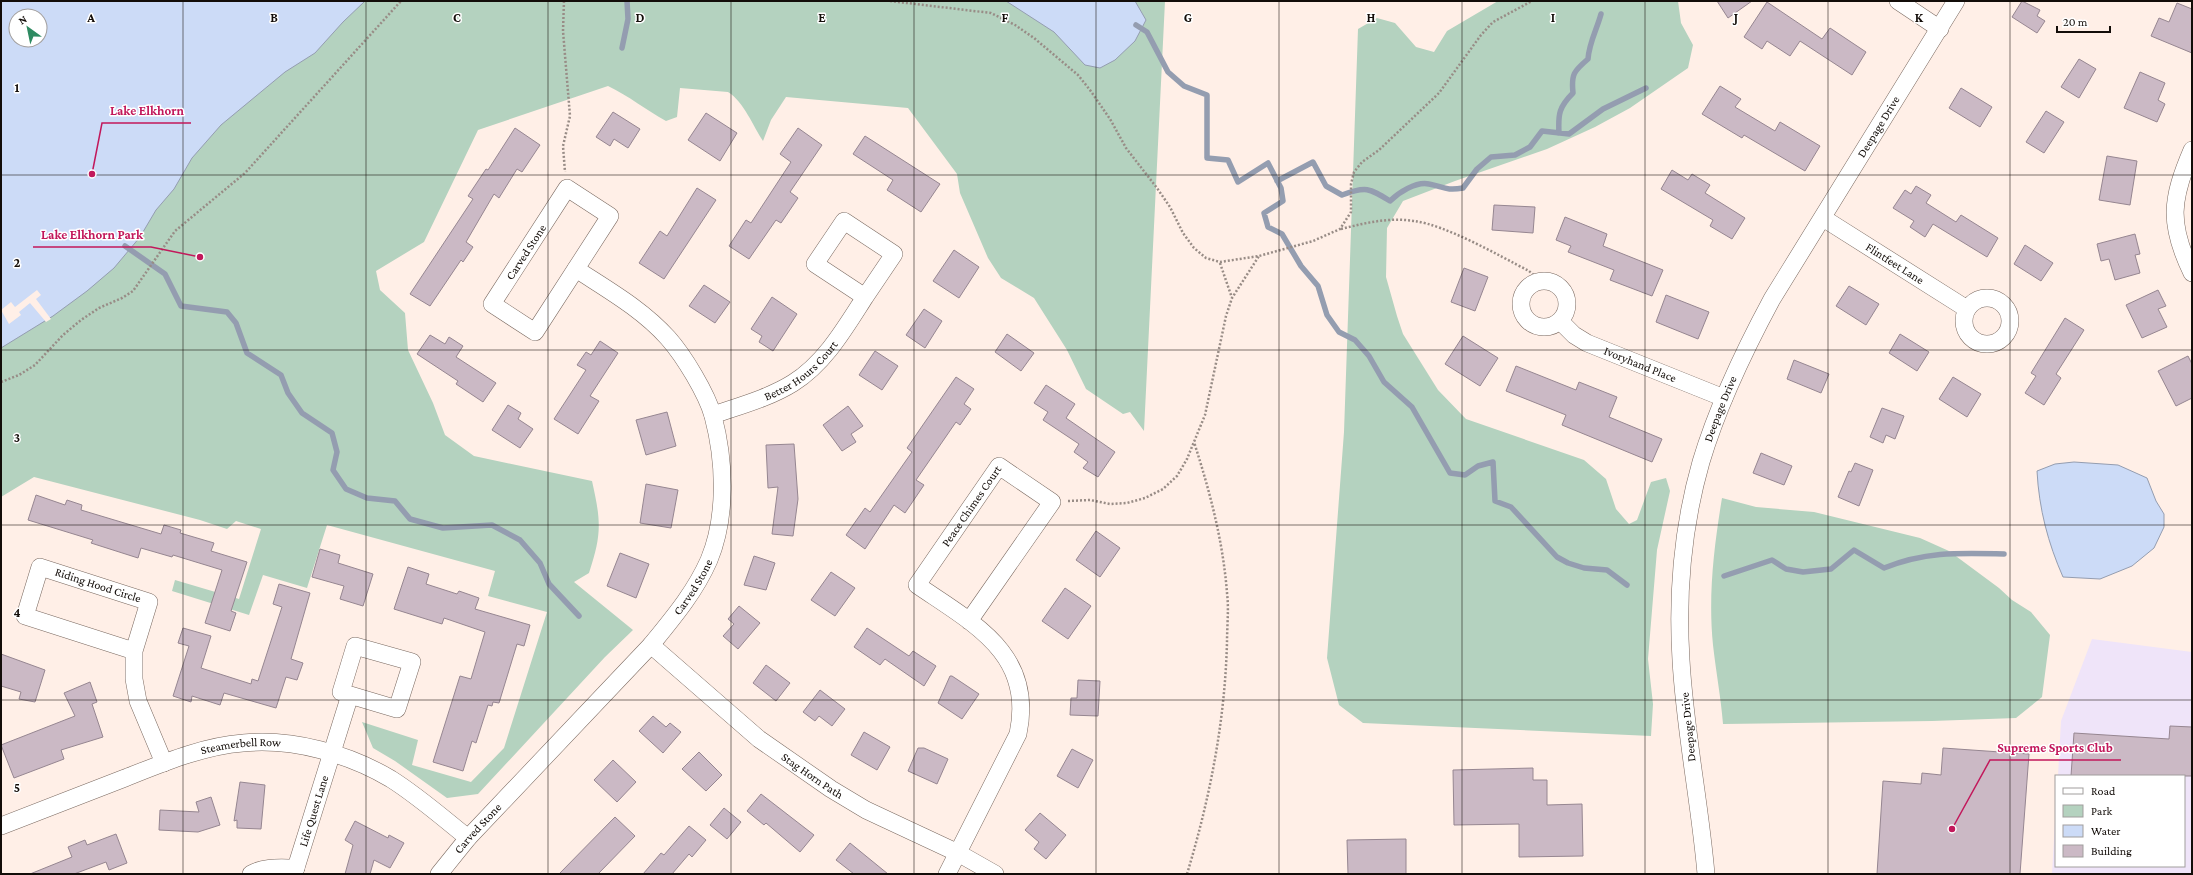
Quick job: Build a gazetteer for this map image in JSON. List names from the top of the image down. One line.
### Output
{"streets":{"street":["Deepage Drive","Carved Stone","Flintfeet Lane","Ivoryhand Place","Better Hours Court","Peace Chimes Court","Riding Hood Circle","Steamerbell Row","Stag Horn Path","Life Quest Lane"]},"crossings":[["Deepage Drive","Flintfeet Lane"],["Deepage Drive","Ivoryhand Place"],["Carved Stone","Better Hours Court"],["Carved Stone","Steamerbell Row"],["Carved Stone","Stag Horn Path"],["Peace Chimes Court","Stag Horn Path"],["Riding Hood Circle","Steamerbell Row"],["Steamerbell Row","Life Quest Lane"]],"places":["Lake Elkhorn","Lake Elkhorn Park","Supreme Sports Club"],"legend":["Road","Park","Water","Building"],"scale_bar":"20 m","north":"top left","grid":{"columns":["A","B","C","D","E","F","G","H","I","J","K"],"rows":["1","2","3","4","5"]}}
